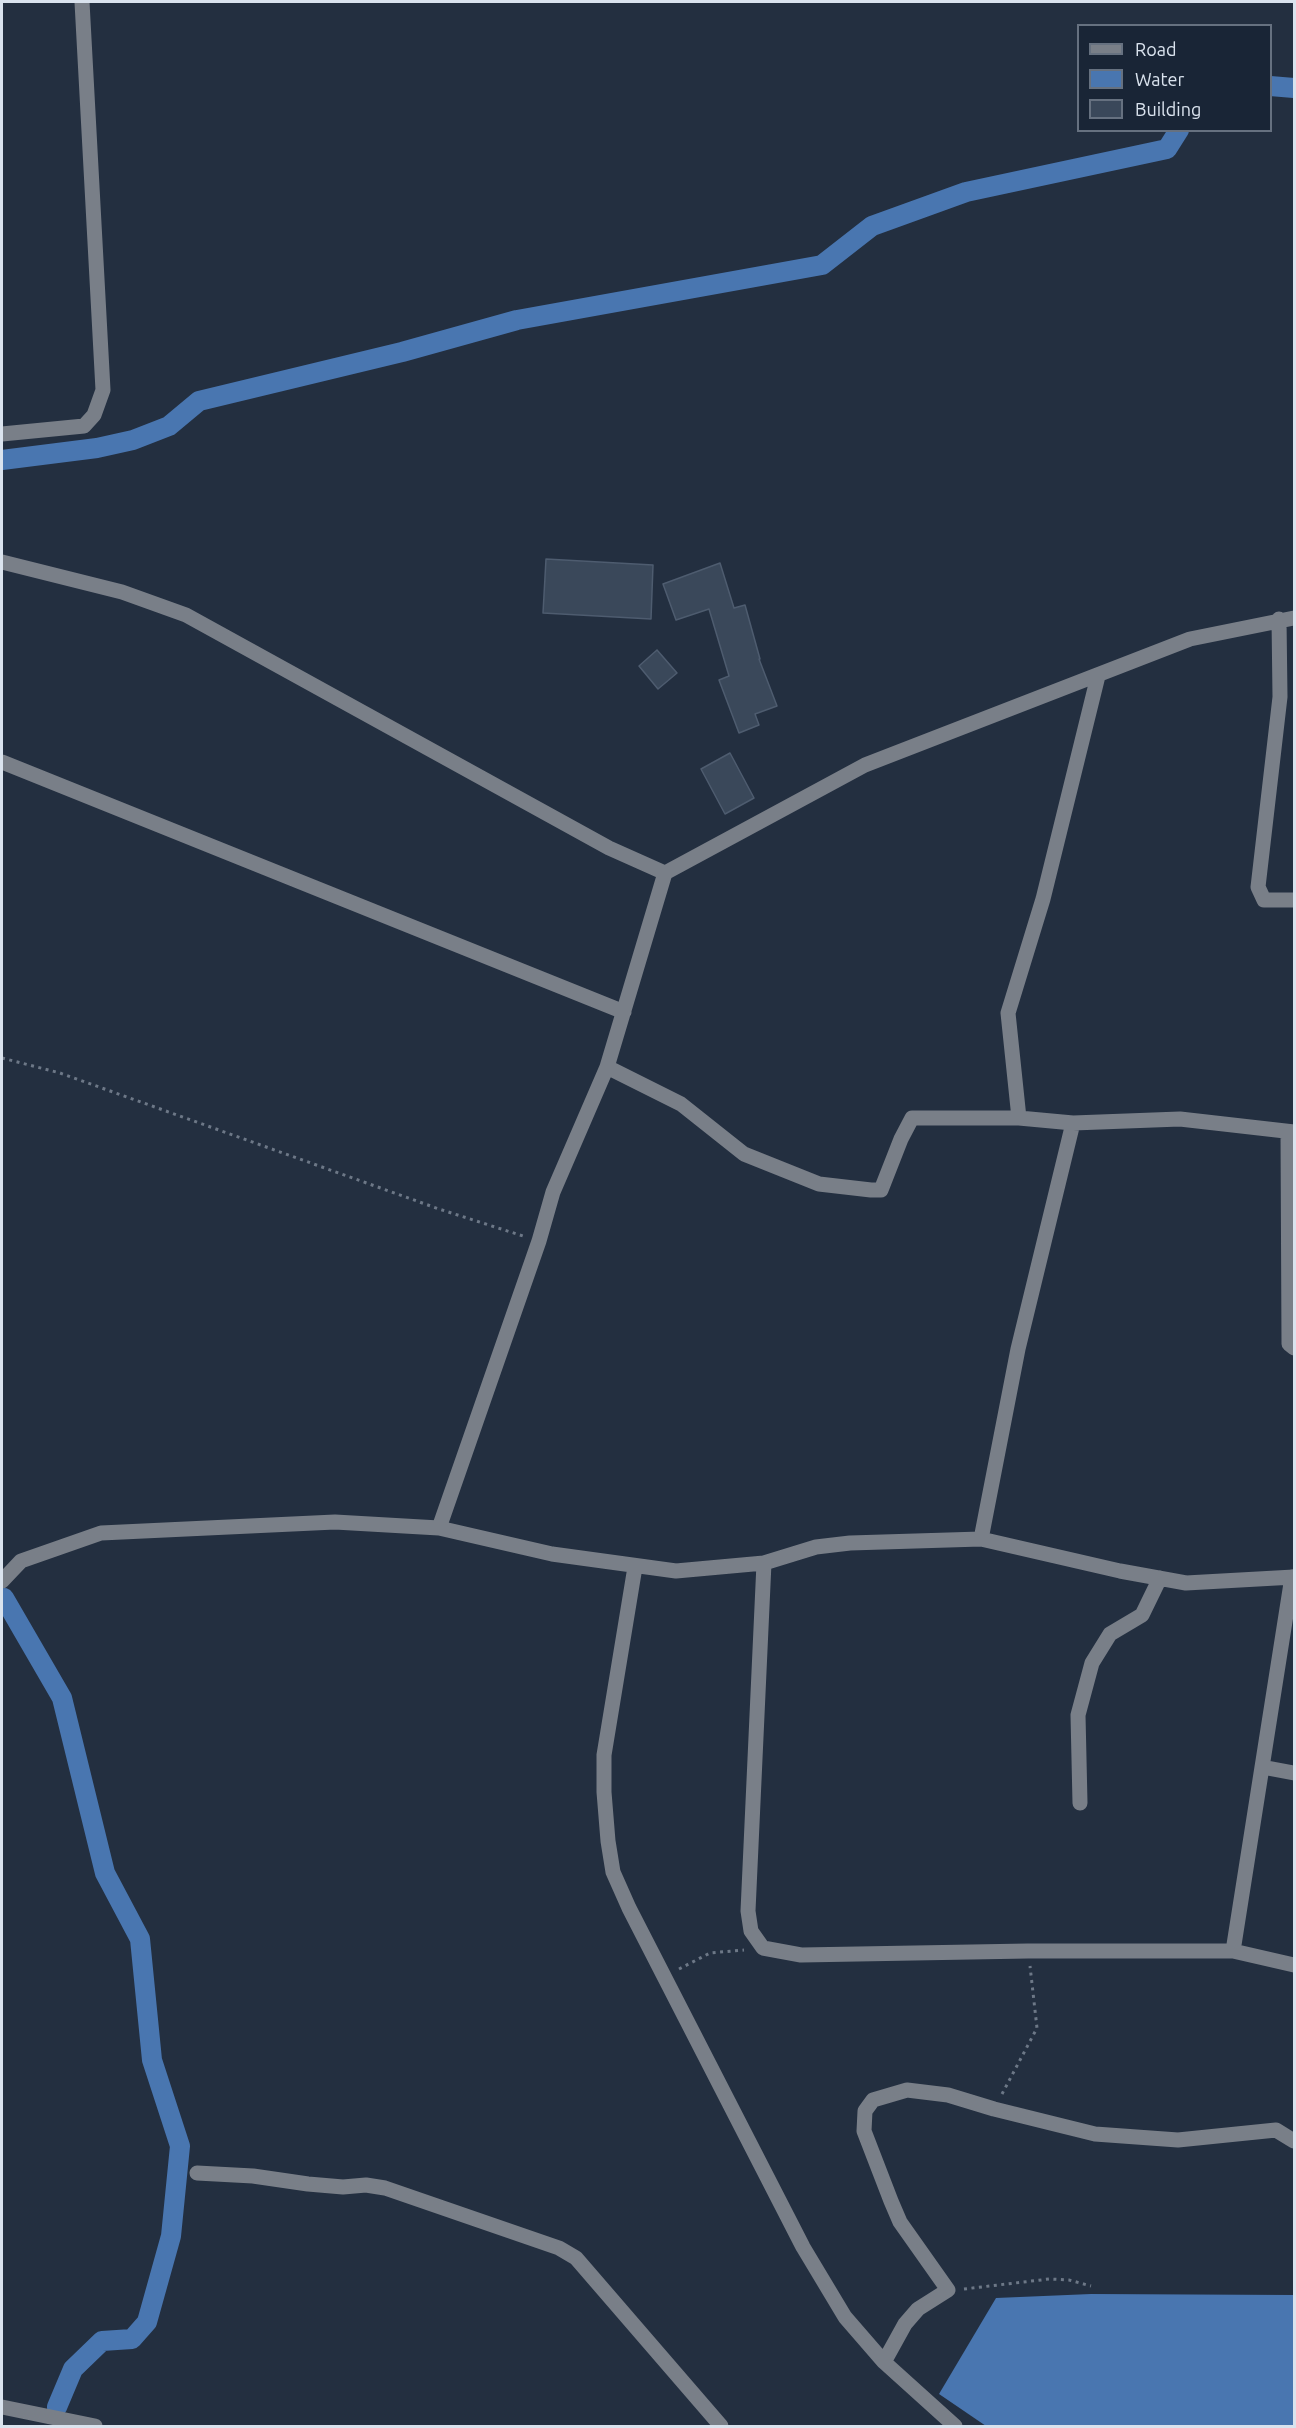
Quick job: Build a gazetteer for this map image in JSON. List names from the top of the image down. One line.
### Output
{"legend":["Road","Water","Building"]}
